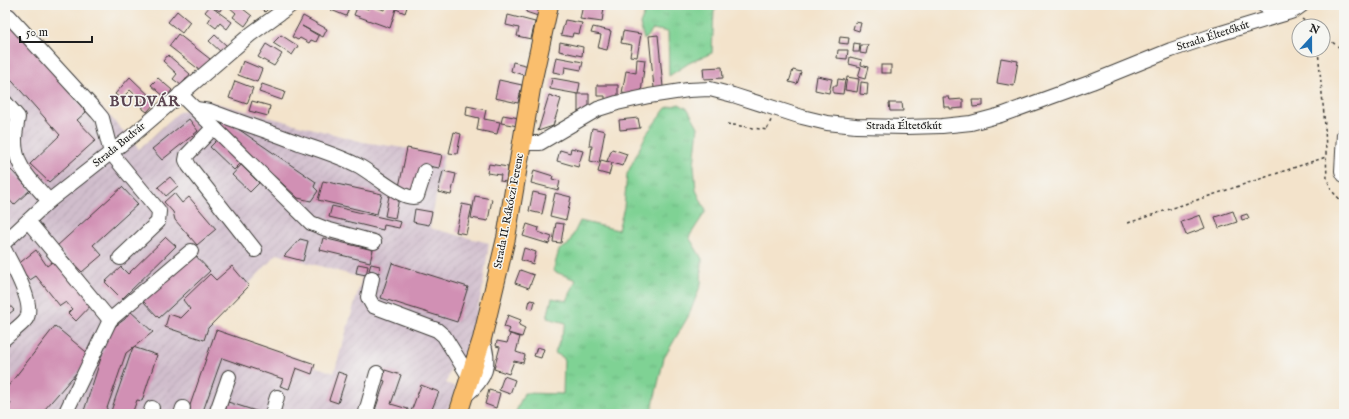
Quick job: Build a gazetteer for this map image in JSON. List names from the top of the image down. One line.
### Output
{"streets":{"main road":["Strada II. Rákóczi Ferenc"],"street":["Strada Éltetőkút","Strada Budvár"]},"crossings":[["Strada Éltetőkút","Strada II. Rákóczi Ferenc"]],"districts":["BUDVÁR"],"scale_bar":"50 m","north":"top"}
